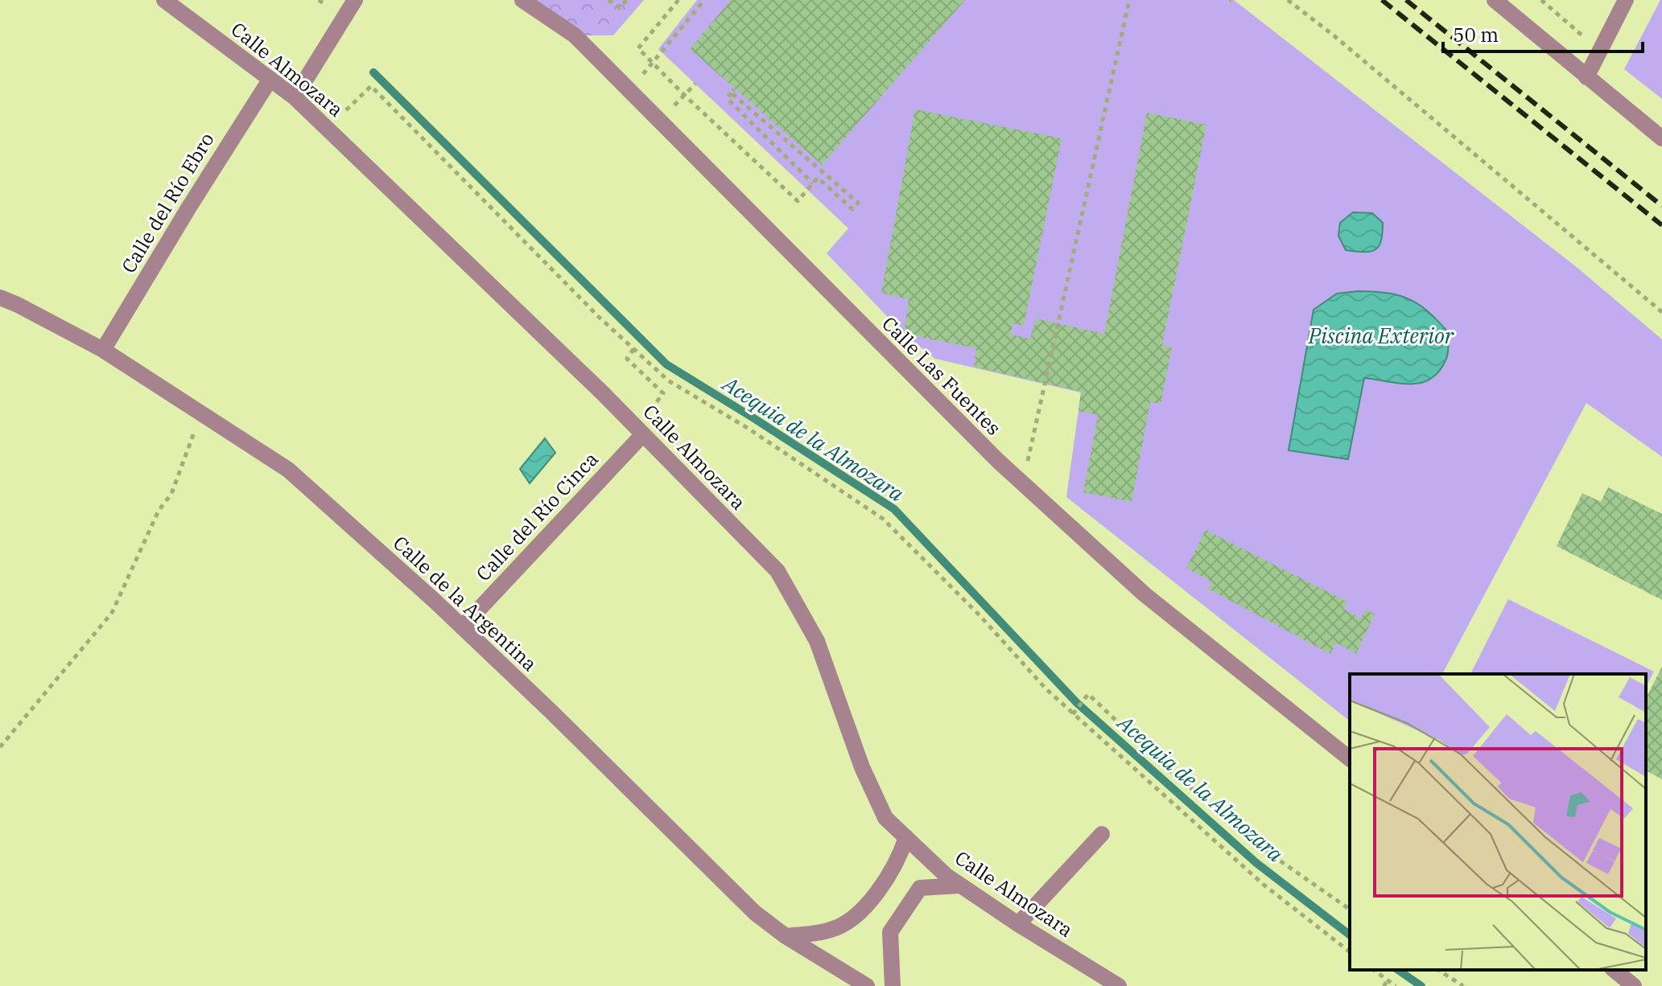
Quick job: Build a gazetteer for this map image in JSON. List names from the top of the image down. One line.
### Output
{"streets":{"street":["Calle Almozara","Calle del Río Ebro","Calle Las Fuentes","Calle del Río Cinca","Calle de la Argentina"]},"crossings":[["Calle Almozara","Calle del Río Ebro"],["Calle Almozara","Calle del Río Cinca"],["Calle del Río Ebro","Calle de la Argentina"],["Calle del Río Cinca","Calle de la Argentina"]],"water":["Piscina Exterior","Acequia de la Almozara"],"scale_bar":"50 m"}
